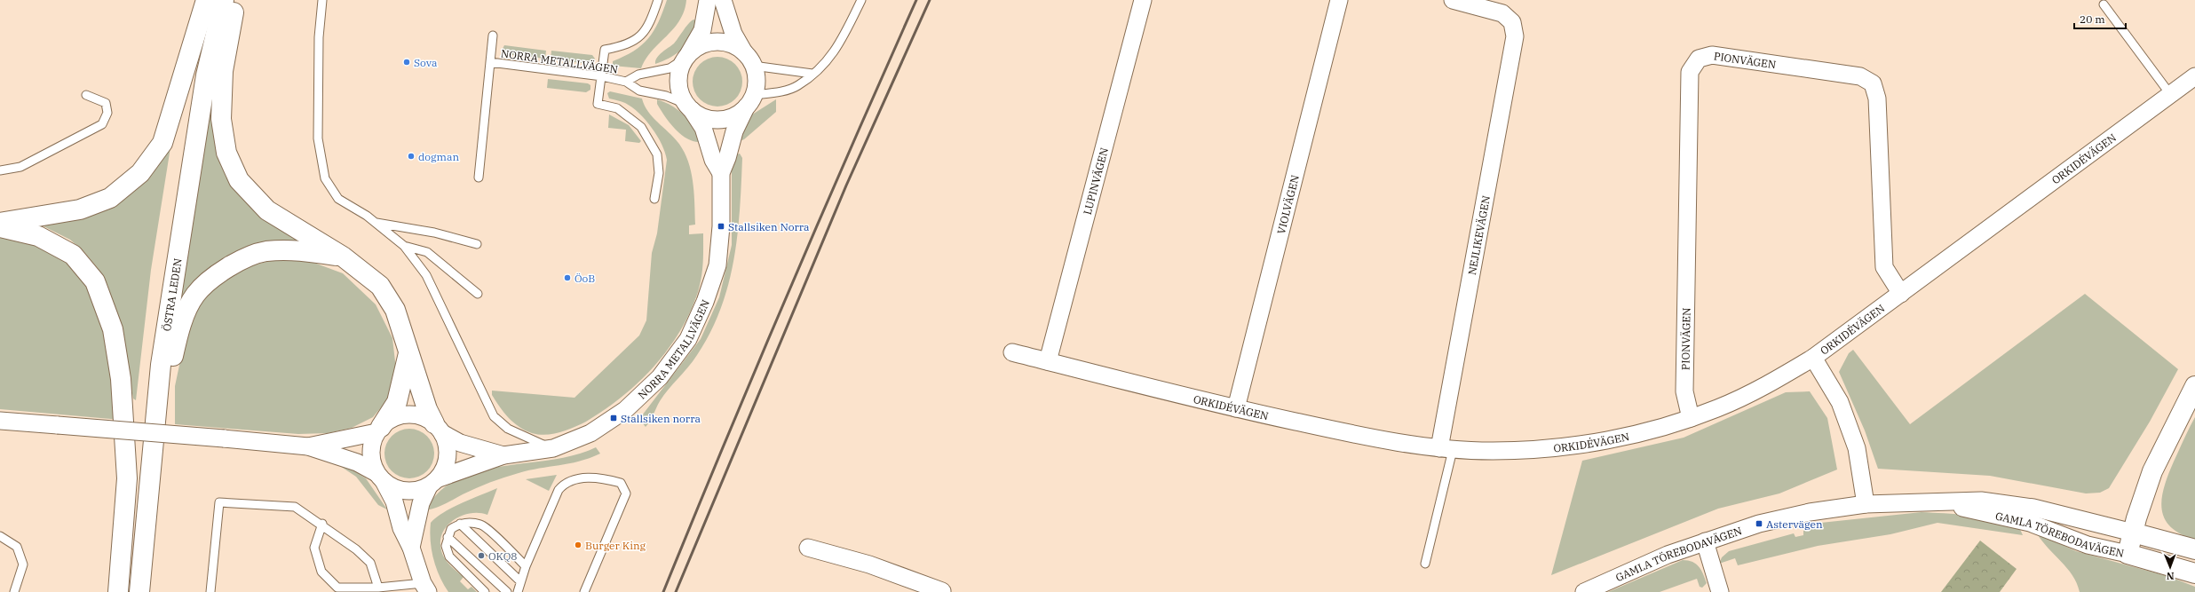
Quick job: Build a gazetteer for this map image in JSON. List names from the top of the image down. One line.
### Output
{"streets":{"main road":["ÖSTRA LEDEN","GAMLA TÖREBODAVÄGEN"],"street":["PIONVÄGEN","NORRA METALLVÄGEN","ORKIDÉVÄGEN","LUPINVÄGEN","VIOLVÄGEN","NEJLIKEVÄGEN"]},"crossings":[["PIONVÄGEN","ORKIDÉVÄGEN"],["ORKIDÉVÄGEN","LUPINVÄGEN"],["ORKIDÉVÄGEN","VIOLVÄGEN"],["ORKIDÉVÄGEN","NEJLIKEVÄGEN"]],"places":{"other":["Sova","dogman","ÖoB","Burger King","OKQ8"],"transit":["Stallsiken Norra","Stallsiken norra","Astervägen"]},"scale_bar":"20 m","north":"bottom"}
